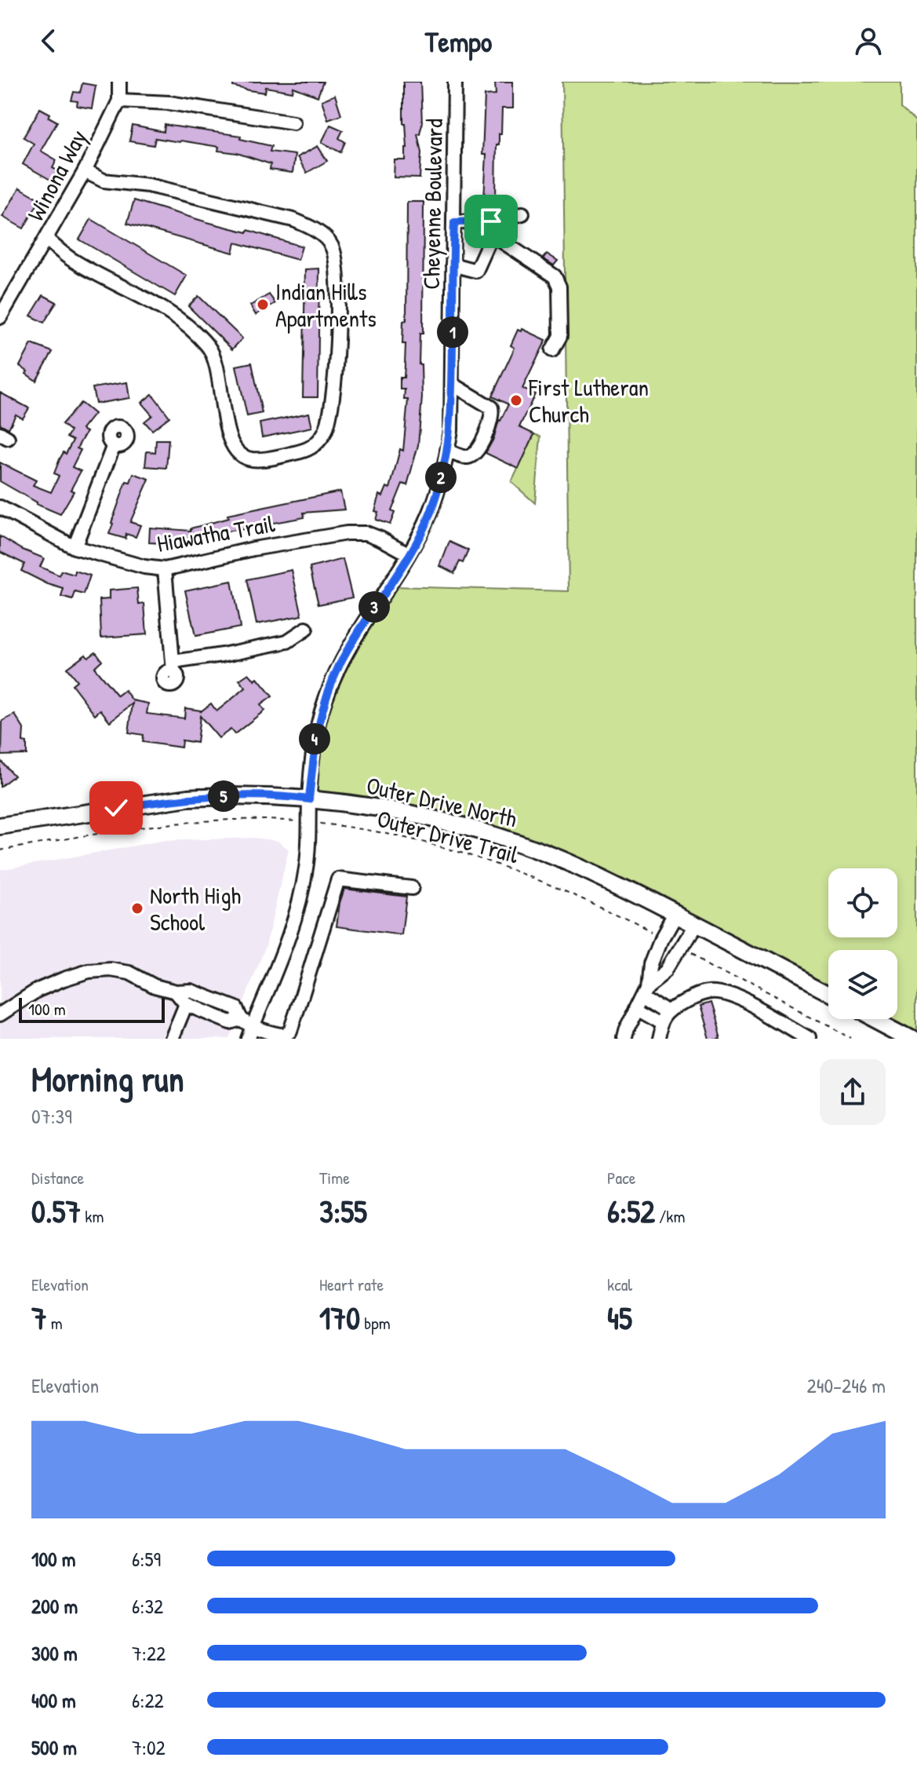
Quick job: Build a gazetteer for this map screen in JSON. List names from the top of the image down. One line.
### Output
{"streets":{"main road":["Outer Drive North"],"street":["Winona Way","Cheyenne Boulevard","Hiawatha Trail"],"path":["Outer Drive Trail"]},"crossings":[["Cheyenne Boulevard","Hiawatha Trail"],["Cheyenne Boulevard","Outer Drive North"],["Cheyenne Boulevard","Outer Drive Trail"]],"places":["Indian Hills Apartments","First Lutheran Church","North High School"],"scale_bar":"100 m","page":{"header":"Tempo","pins":["1","2","3","4","5"],"scale":"100 m","heading":["Morning run","07:39"],"stats":[["Distance","0.57 km"],["Time","3:55"],["Pace","6:52 /km"],["Elevation","7 m"],["Heart rate","170 bpm"],["kcal","45"]],"chart":["Elevation","240–246 m"],"list":[{"name":"100 m","note":"6:59"},{"name":"200 m","note":"6:32"},{"name":"300 m","note":"7:22"},{"name":"400 m","note":"6:22"},{"name":"500 m","note":"7:02"}]}}
